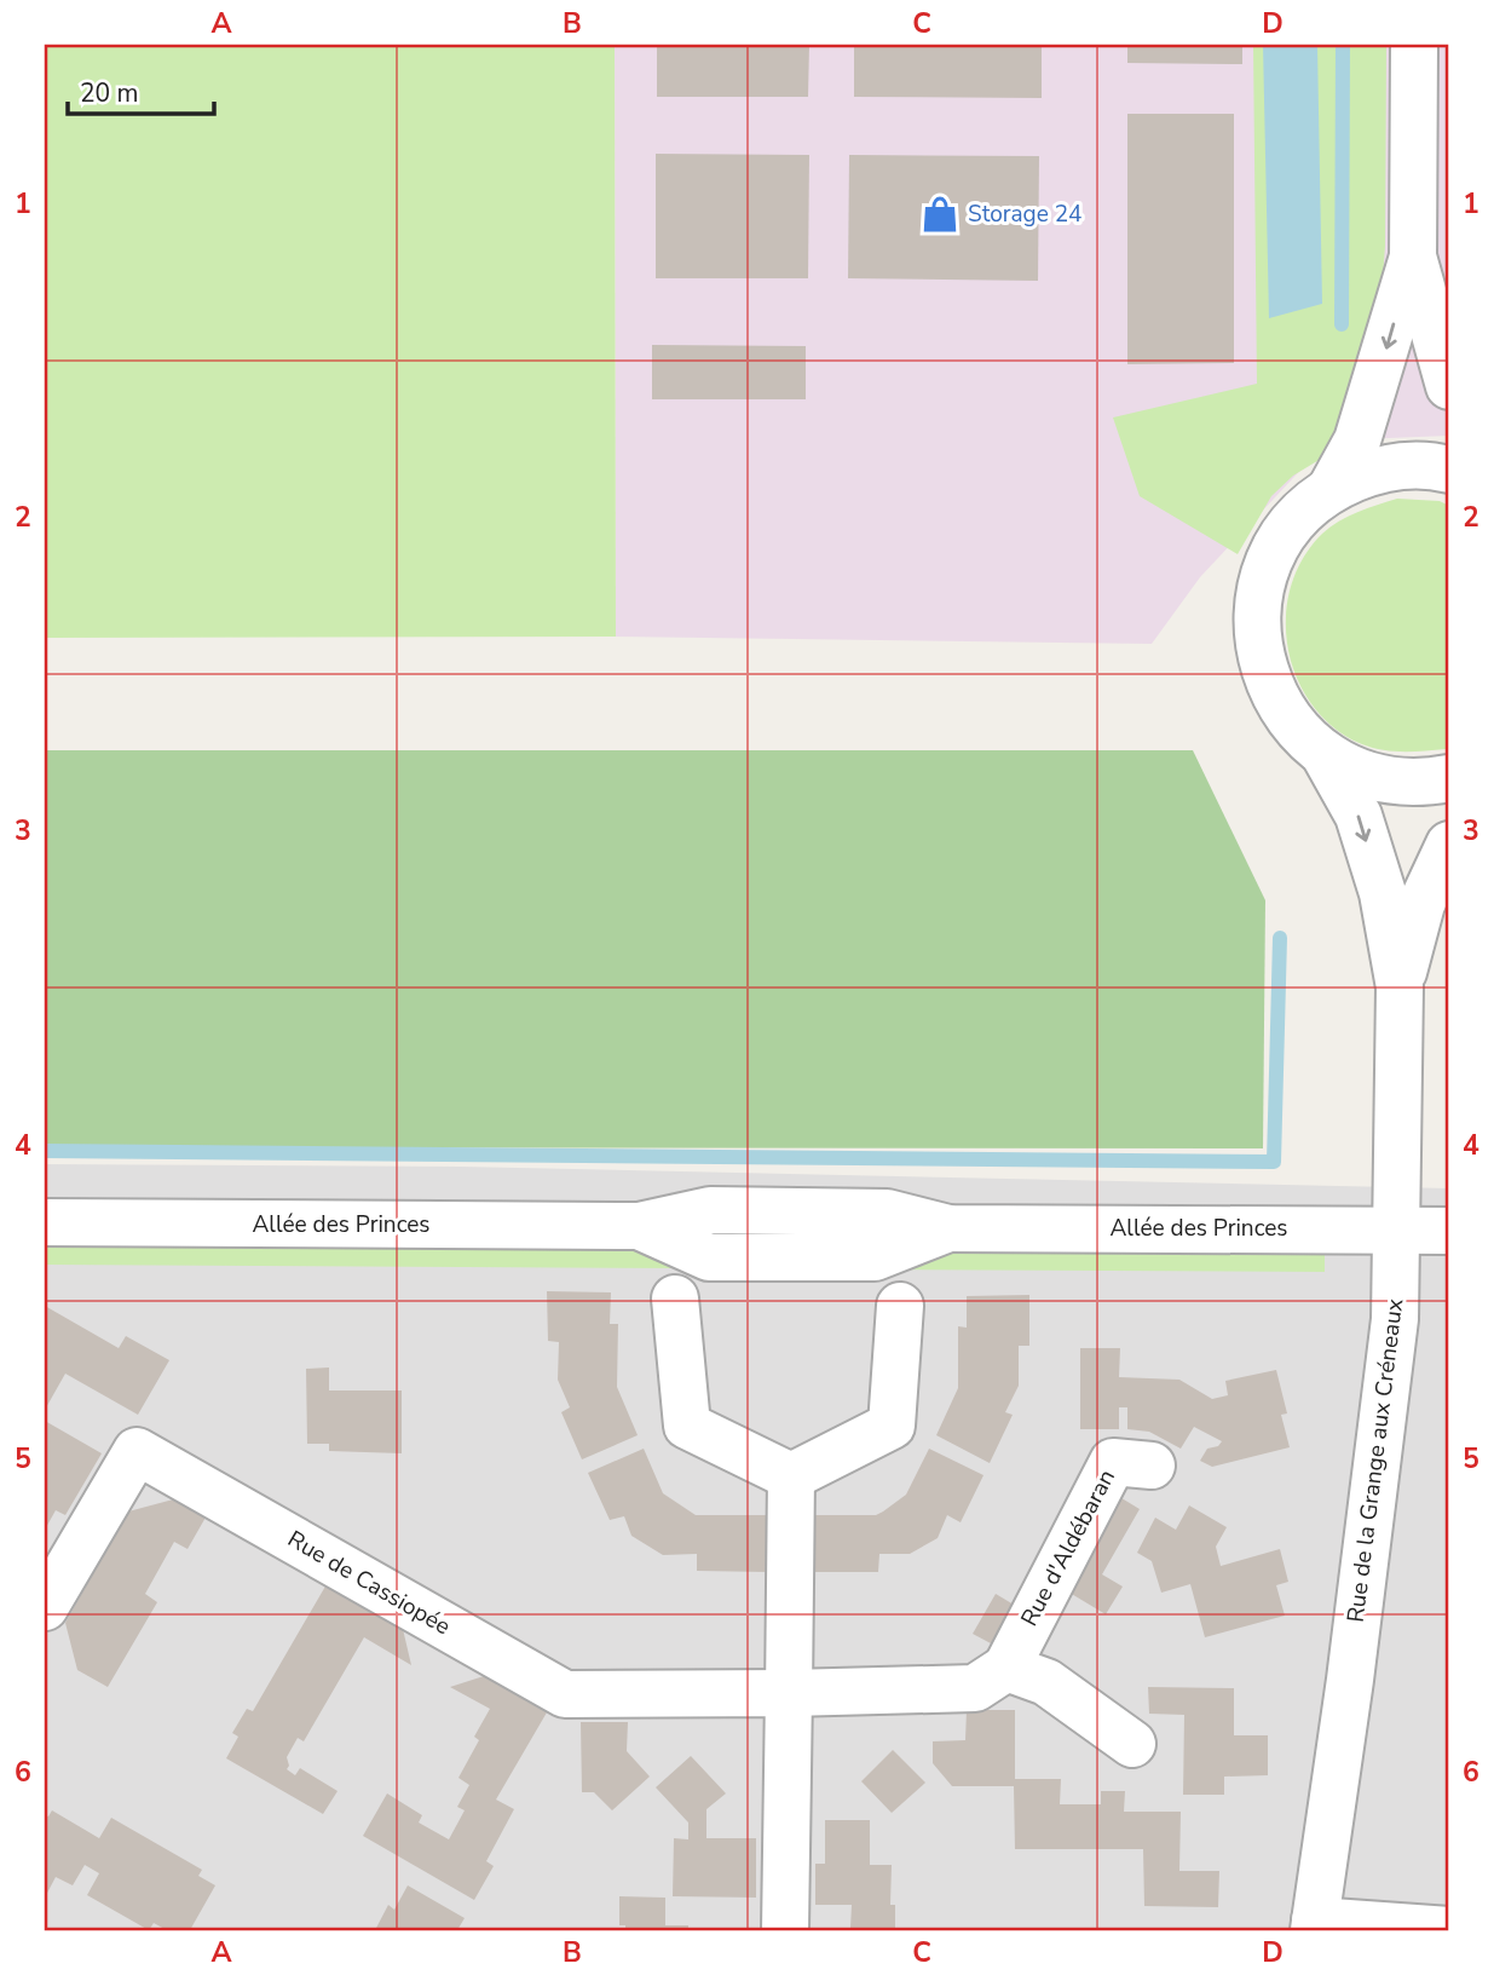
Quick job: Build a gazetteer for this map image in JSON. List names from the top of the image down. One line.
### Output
{"streets":{"street":["Allée des Princes","Rue de la Grange aux Créneaux","Rue d'Aldébaran","Rue de Cassiopée"]},"crossings":[["Allée des Princes","Rue de la Grange aux Créneaux"]],"places":{"shop":["Storage 24"]},"scale_bar":"20 m","grid":{"columns":["A","B","C","D"],"rows":["1","2","3","4","5","6"]}}
